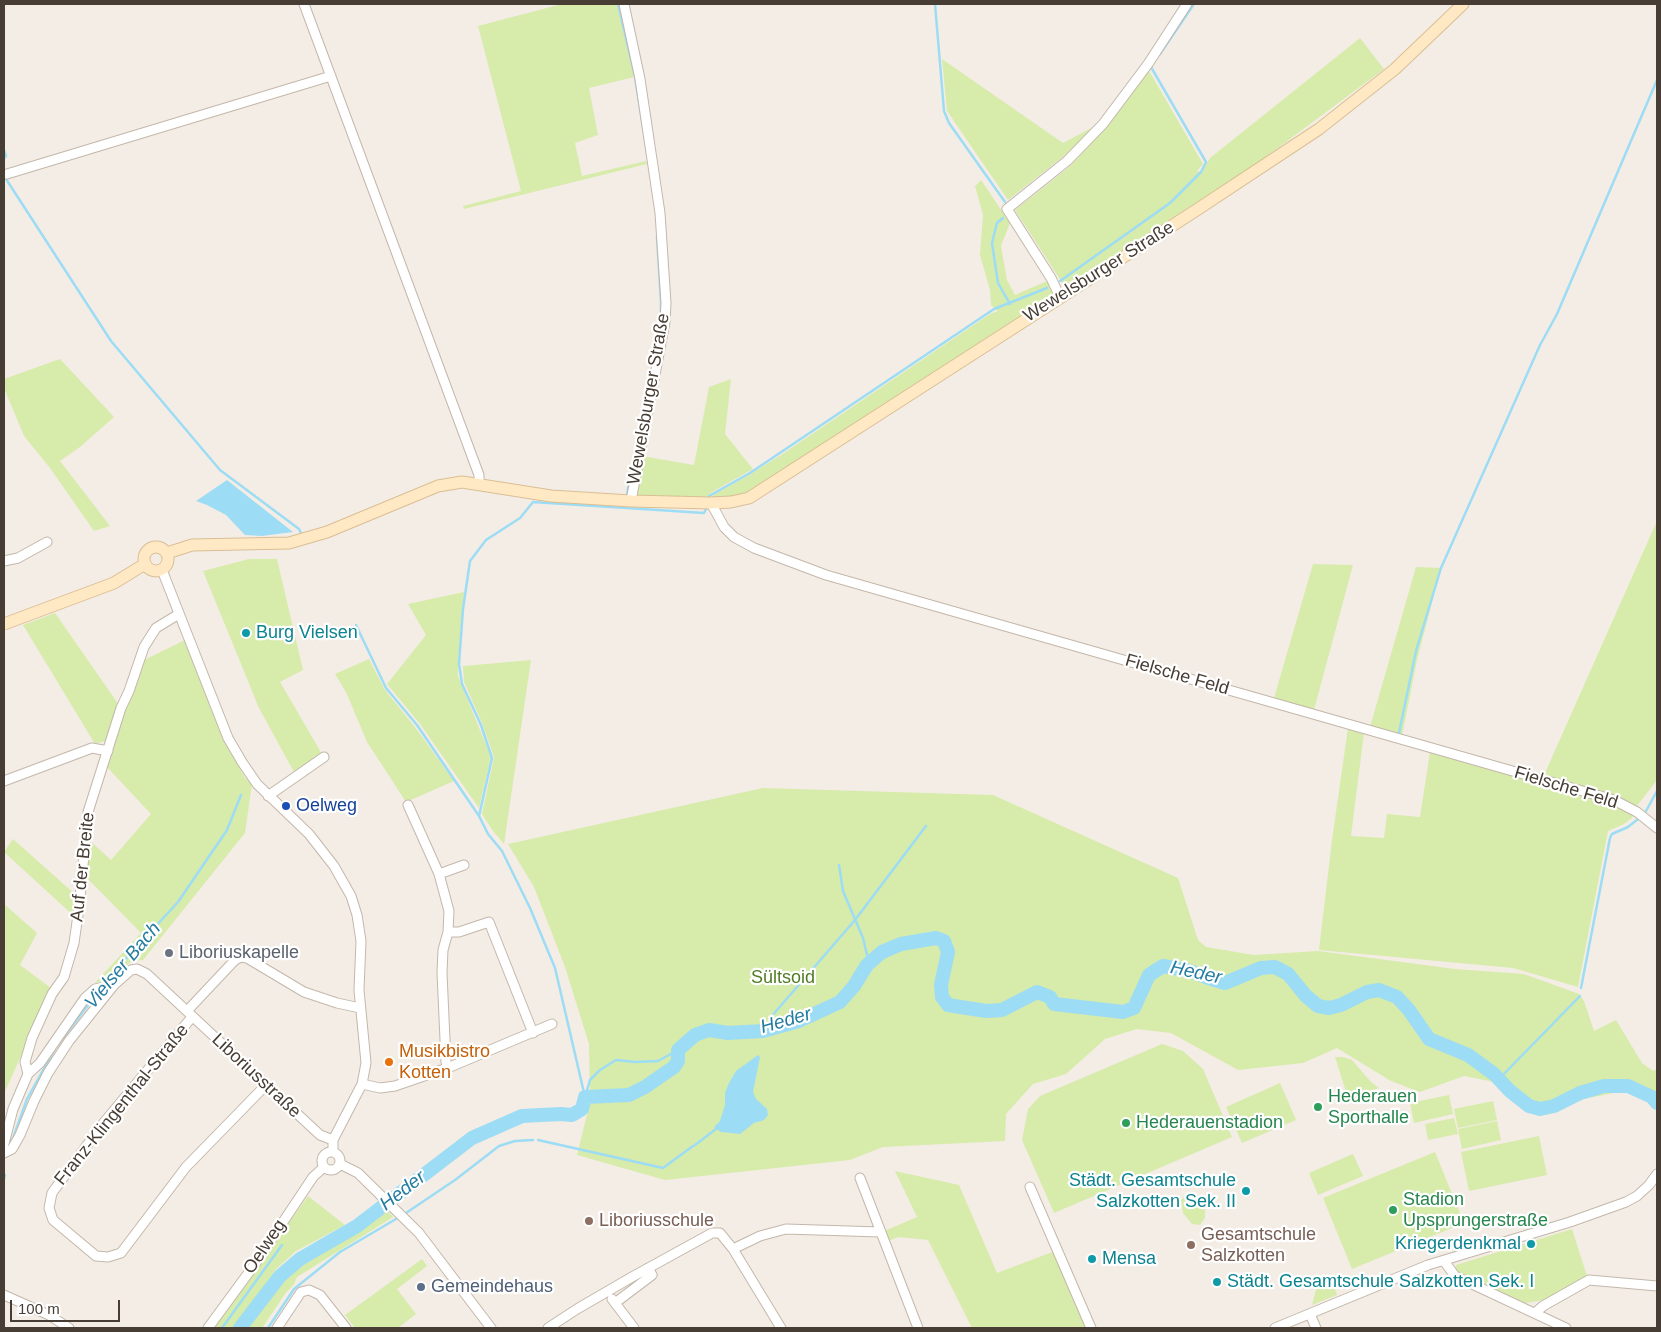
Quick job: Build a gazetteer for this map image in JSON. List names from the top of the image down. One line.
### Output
{"streets":{"main road":["Wewelsburger Straße"],"street":["Fielsche Feld","Auf der Breite","Liboriusstraße","Franz-Klingenthal-Straße","Oelweg"]},"crossings":[["Wewelsburger Straße","Fielsche Feld"],["Liboriusstraße","Franz-Klingenthal-Straße"]],"water":["Vielser Bach","Heder"],"parks":["Sültsoid"],"places":["Burg Vielsen","Oelweg","Liboriuskapelle","Musikbistro Kotten","Hederauen Sporthalle","Hederauenstadion","Städt. Gesamtschule Salzkotten Sek. II","Stadion Upsprungerstraße","Liboriusschule","Kriegerdenkmal","Gesamtschule Salzkotten","Mensa","Städt. Gesamtschule Salzkotten Sek. I","Gemeindehaus"],"scale_bar":"100 m"}
